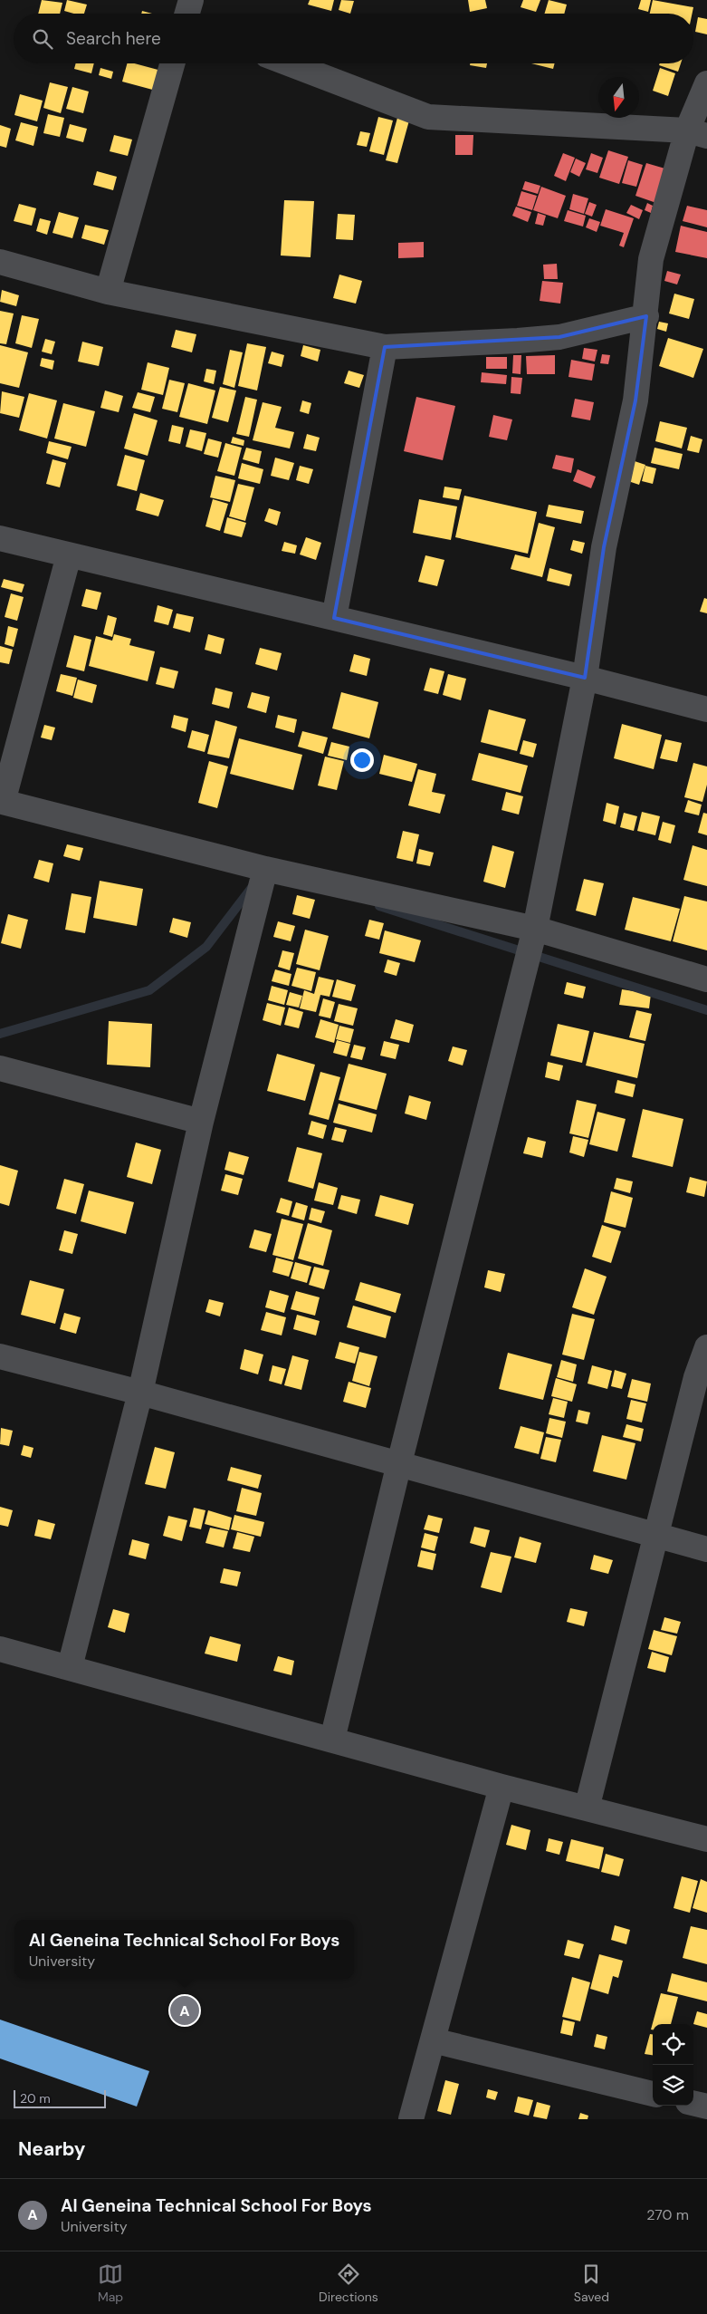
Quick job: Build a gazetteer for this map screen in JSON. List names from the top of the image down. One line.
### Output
{"scale_bar":"20 m","north":"bottom","page":{"search":"Search here","popup":["Al Geneina Technical School For Boys","University"],"pins":"A","scale":"20 m","heading":"Nearby","list":[{"mark":"A","name":"Al Geneina Technical School For Boys","note":"University","value":"270 m"}],"nav":["Map","Directions","Saved"]}}
